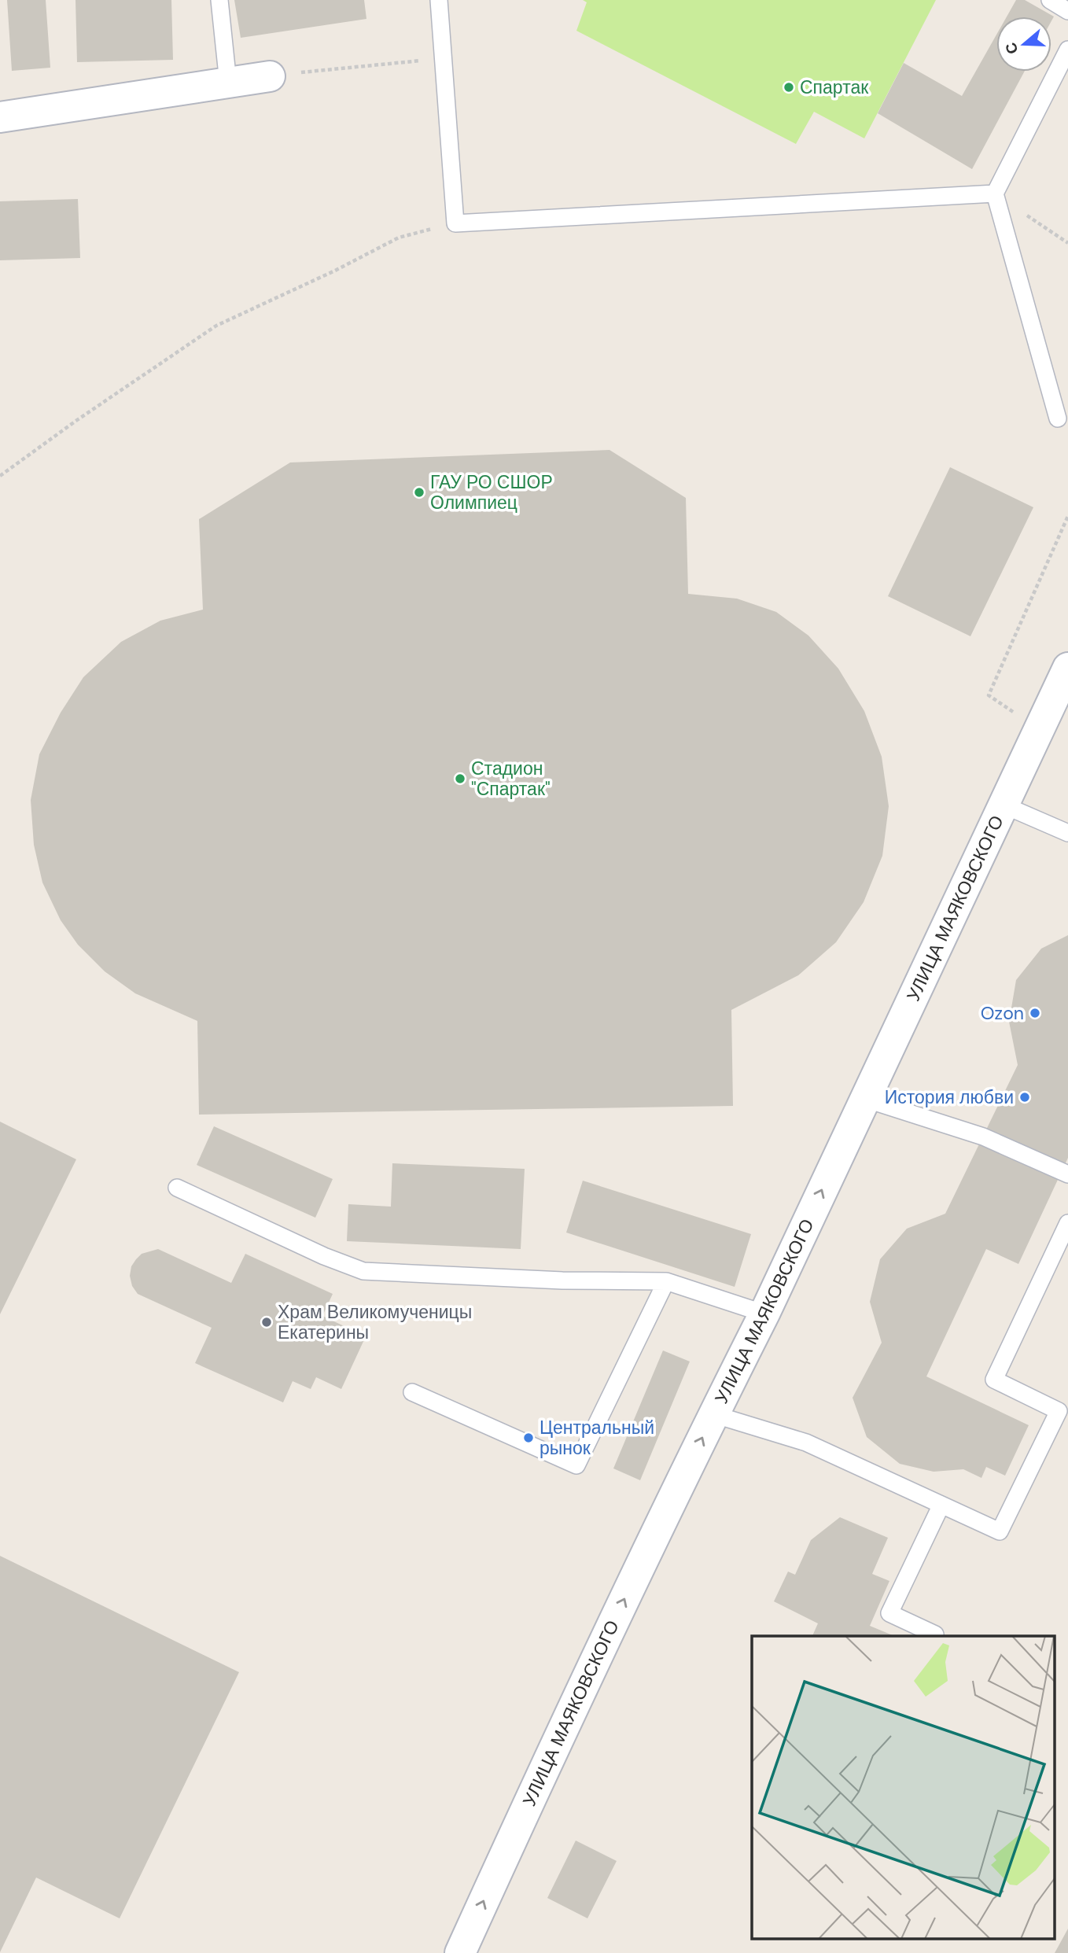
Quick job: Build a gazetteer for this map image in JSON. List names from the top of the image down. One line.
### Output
{"streets":{"street":["УЛИЦА МАЯКОВСКОГО"]},"one_way":["УЛИЦА МАЯКОВСКОГО"],"places":["Спартак","ГАУ РО СШОР Олимпиец","Стадион \"Спартак\"","Ozon","История любви","Храм Великомученицы Екатерины","Центральный рынок"],"north":"left"}
